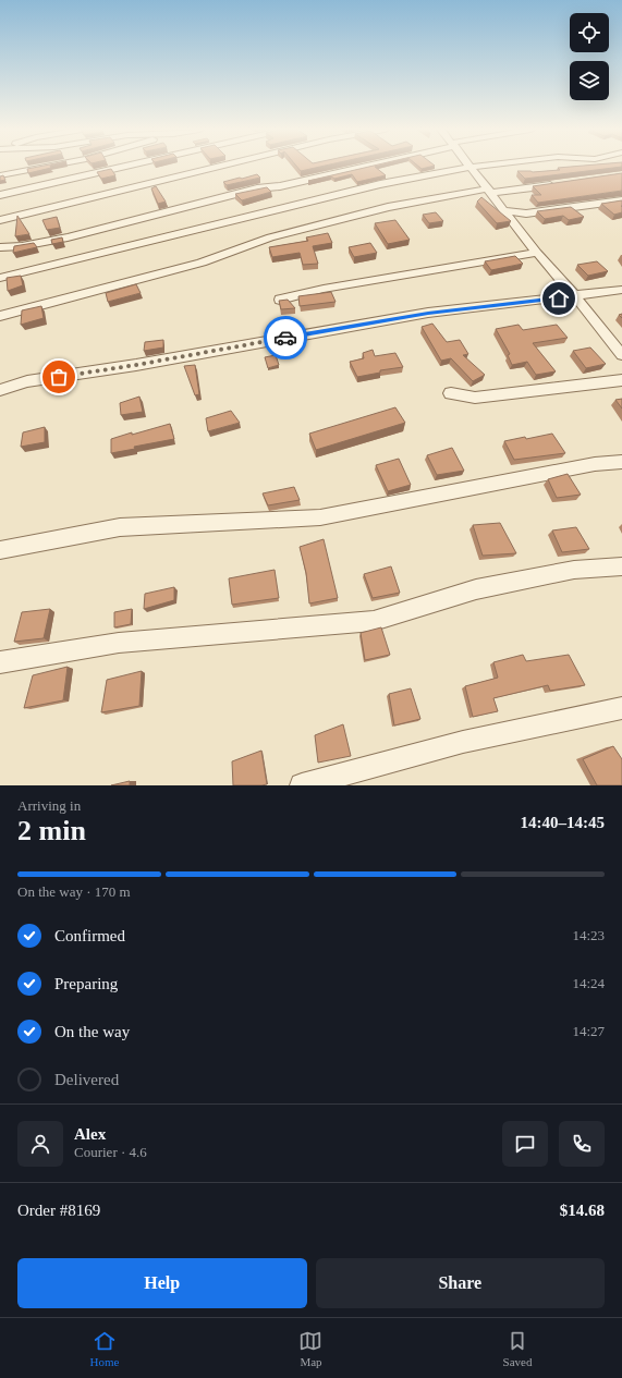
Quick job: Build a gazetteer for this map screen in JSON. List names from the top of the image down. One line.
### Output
{"page":{"heading":["2 min","Arriving in","14:40–14:45"],"panel":["Alex","Courier · 4.6","Order #8169","$14.68"],"bar":"On the way · 170 m","list":[["Confirmed","14:23"],["Preparing","14:24"],["On the way","14:27"],"Delivered"],"buttons":["Help","Share"],"tabs":["Home","Map","Saved"]}}
